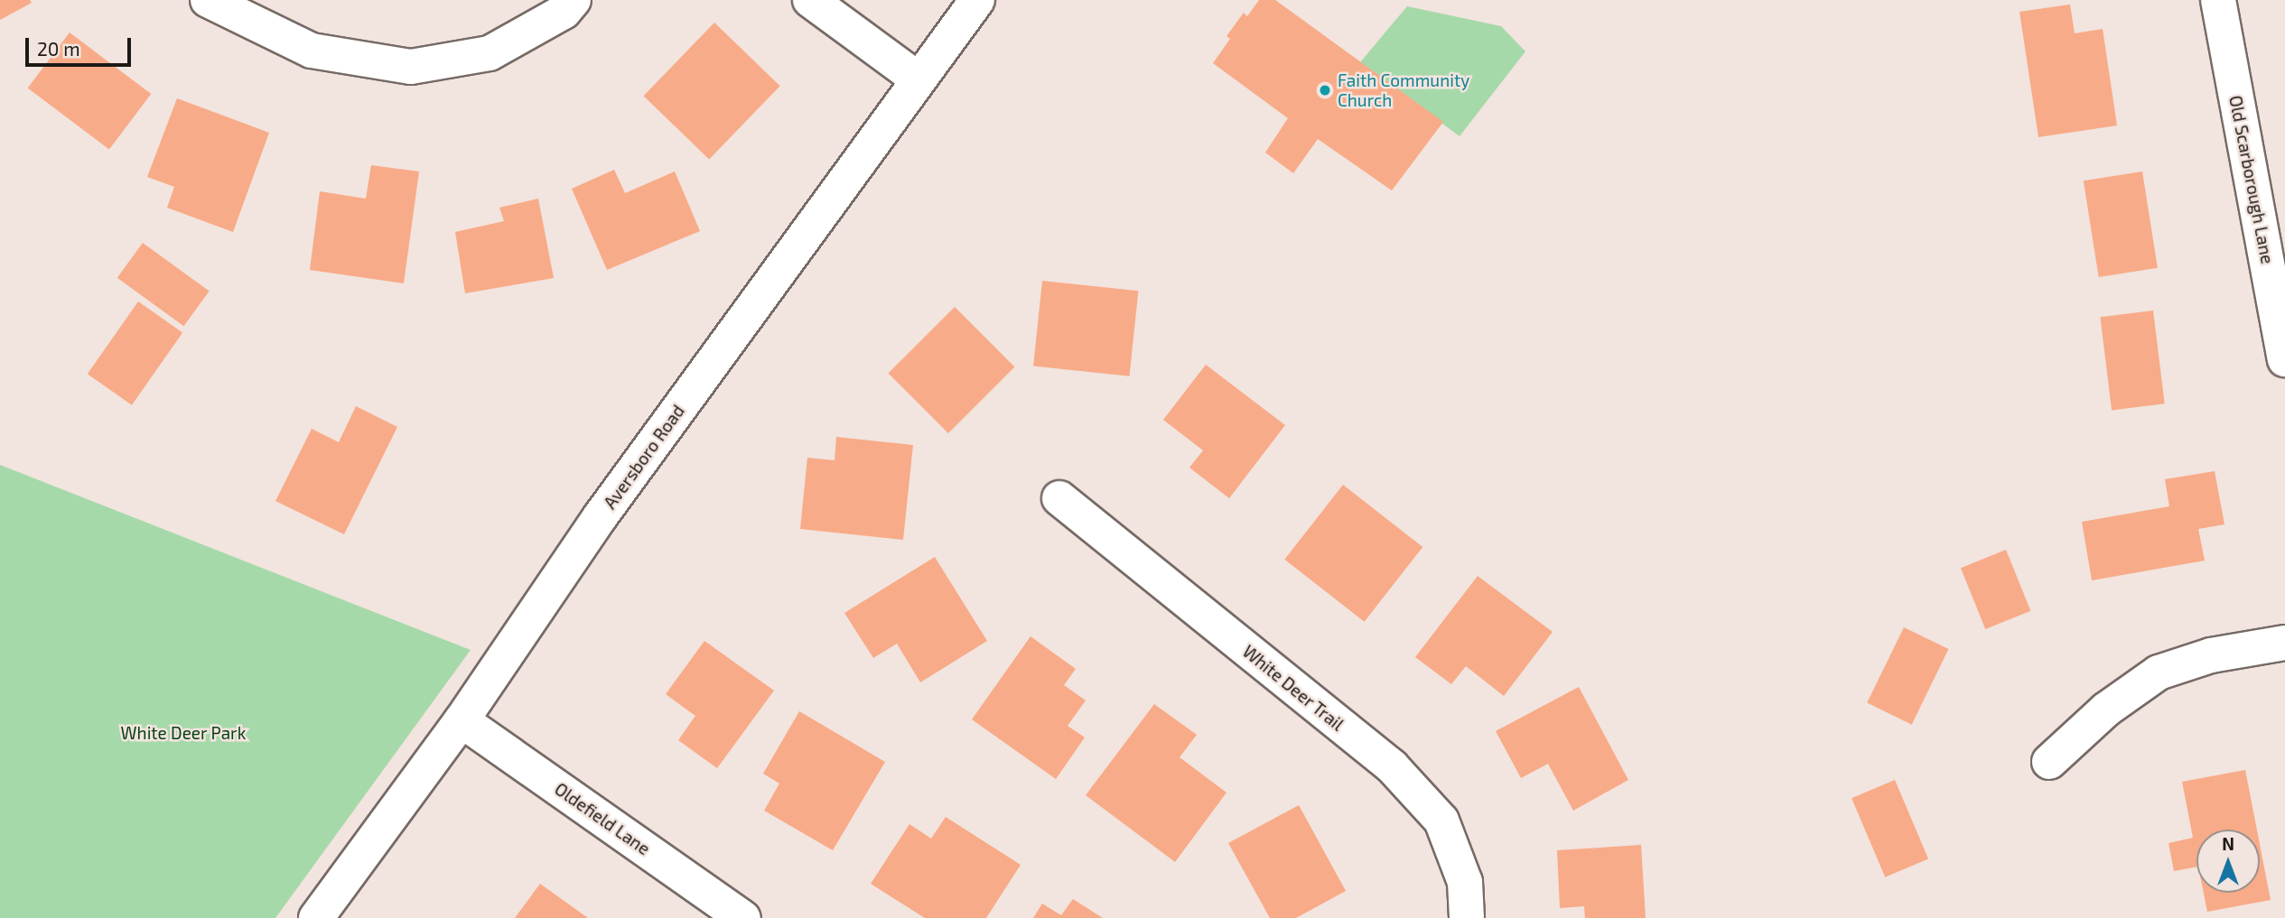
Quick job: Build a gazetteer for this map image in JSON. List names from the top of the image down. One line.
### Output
{"streets":{"street":["Old Scarborough Lane","Aversboro Road","White Deer Trail","Oldefield Lane"]},"crossings":[["Aversboro Road","Oldefield Lane"]],"parks":["White Deer Park"],"places":["Faith Community Church"],"scale_bar":"20 m","north":"top"}
